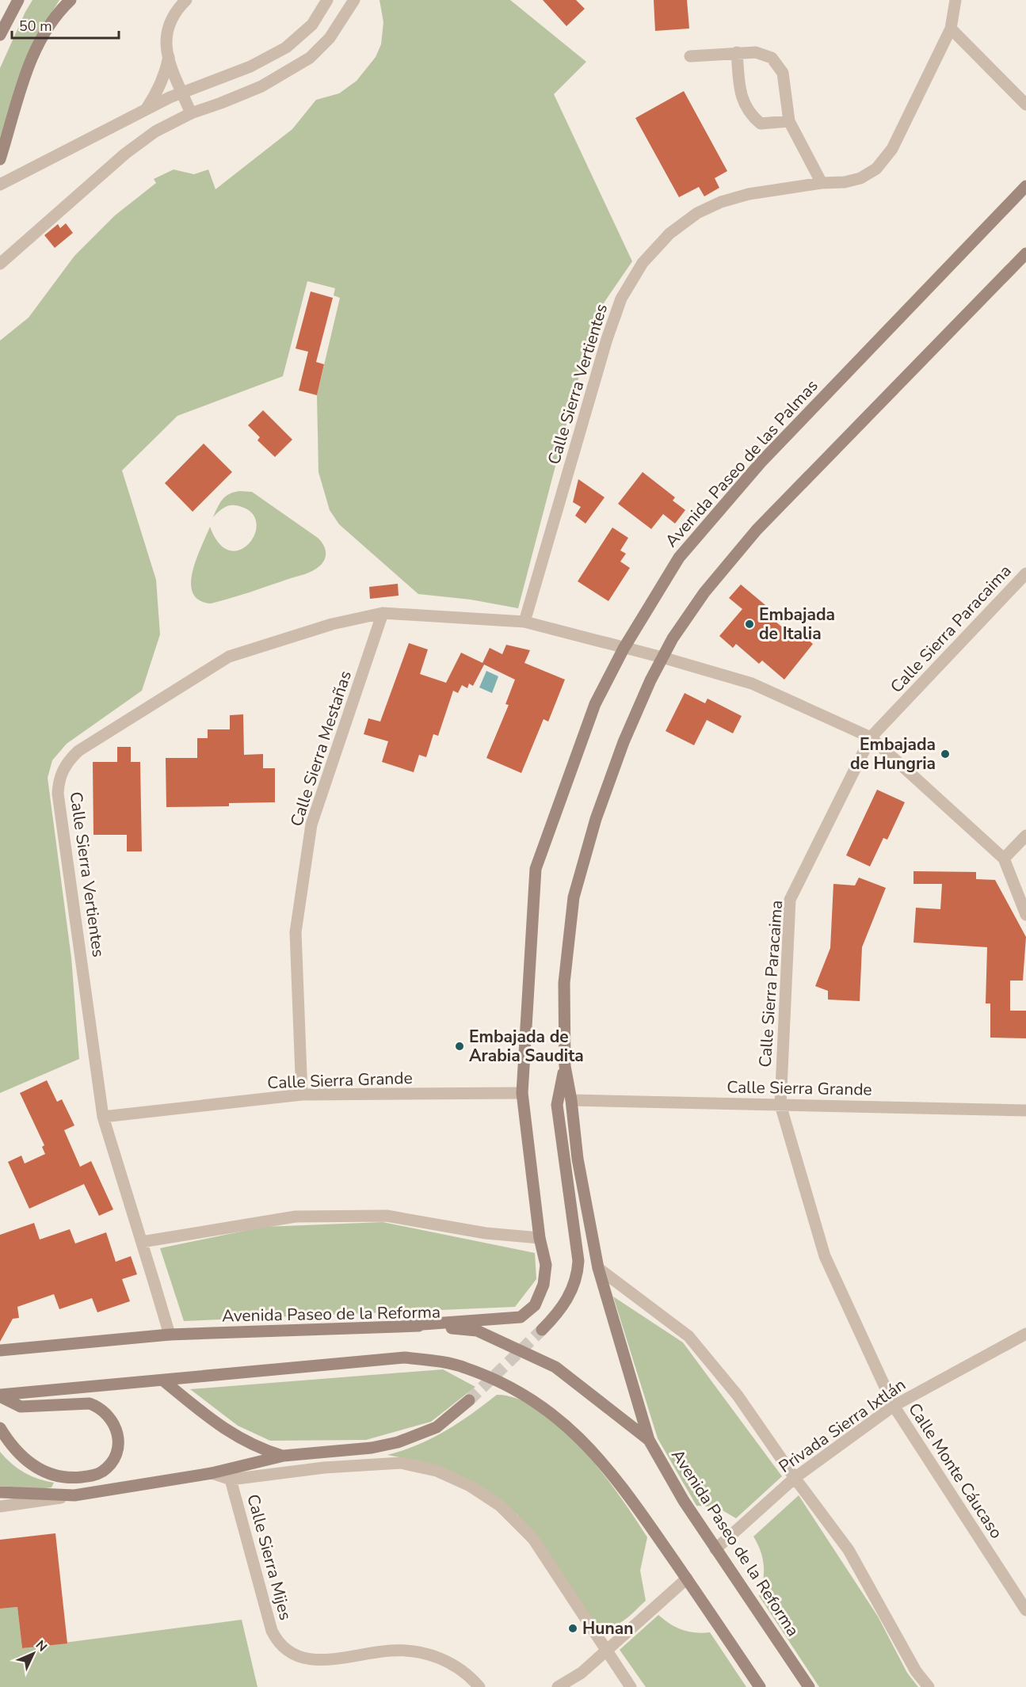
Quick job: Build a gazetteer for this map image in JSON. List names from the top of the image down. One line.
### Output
{"streets":{"main road":["Avenida Paseo de las Palmas","Avenida Paseo de la Reforma"],"street":["Calle Sierra Vertientes","Calle Sierra Paracaima","Calle Sierra Mestañas","Calle Sierra Grande","Privada Sierra Ixtlán","Calle Monte Cáucaso","Calle Sierra Mijes"]},"crossings":[["Calle Sierra Vertientes","Avenida Paseo de las Palmas"],["Calle Sierra Vertientes","Calle Sierra Paracaima"],["Calle Sierra Vertientes","Calle Sierra Mestañas"],["Calle Sierra Vertientes","Calle Sierra Grande"],["Calle Sierra Vertientes","Avenida Paseo de la Reforma"],["Avenida Paseo de las Palmas","Calle Sierra Grande"],["Avenida Paseo de las Palmas","Avenida Paseo de la Reforma"],["Calle Sierra Paracaima","Calle Sierra Grande"],["Calle Sierra Paracaima","Calle Monte Cáucaso"],["Calle Sierra Mestañas","Calle Sierra Grande"],["Calle Sierra Grande","Calle Monte Cáucaso"],["Avenida Paseo de la Reforma","Privada Sierra Ixtlán"],["Privada Sierra Ixtlán","Calle Monte Cáucaso"]],"places":["Embajada de Italia","Embajada de Hungria","Embajada de Arabia Saudita","Hunan"],"scale_bar":"50 m","north":"top right"}
